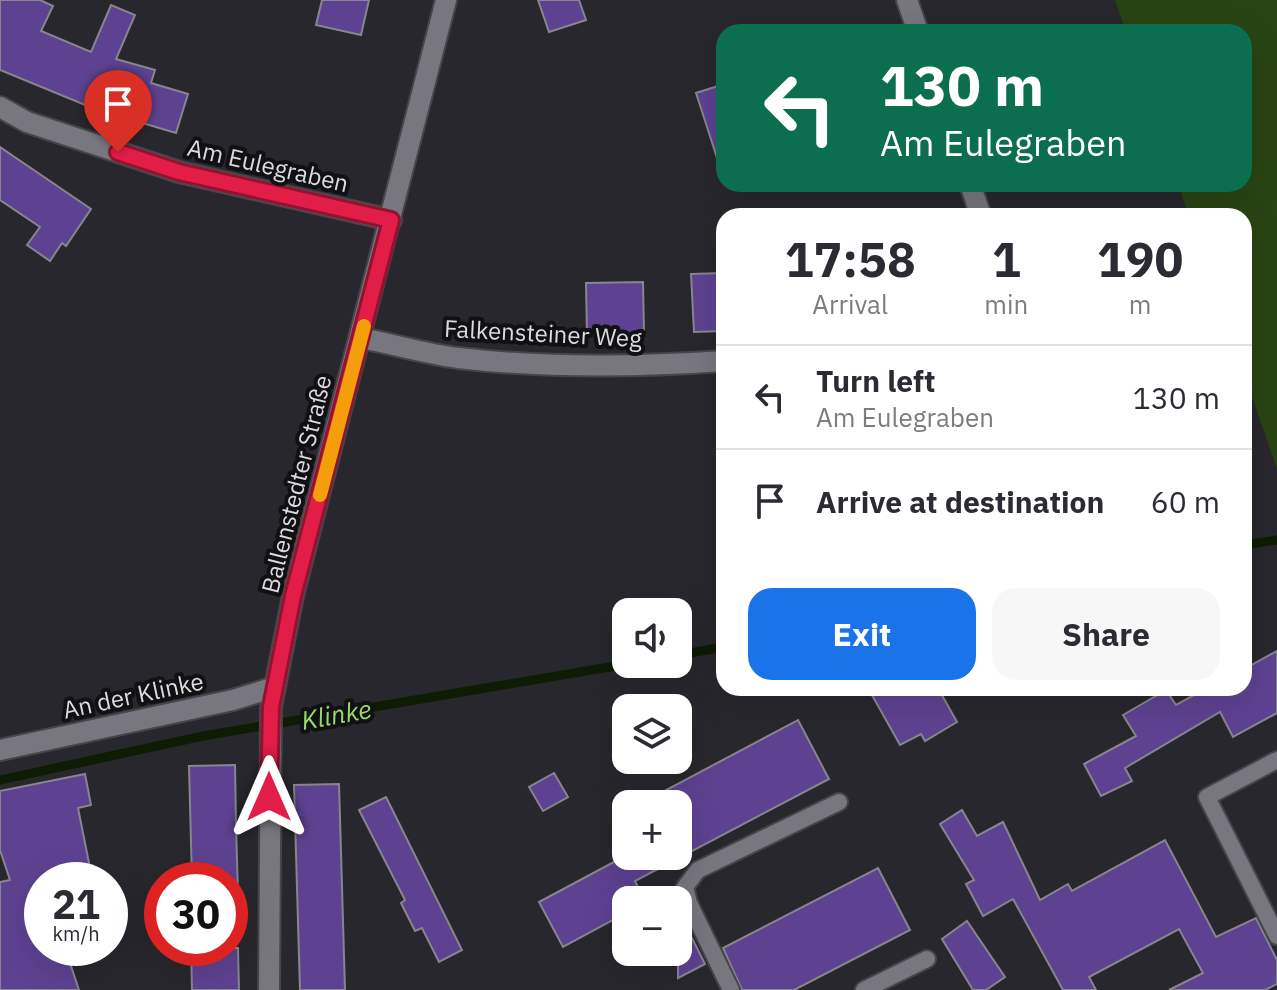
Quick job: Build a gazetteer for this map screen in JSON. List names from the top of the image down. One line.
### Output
{"streets":{"street":["Am Eulegraben","Falkensteiner Weg","Ballenstedter Straße","An der Klinke"]},"crossings":[["Am Eulegraben","Ballenstedter Straße"],["Falkensteiner Weg","Ballenstedter Straße"],["Ballenstedter Straße","An der Klinke"]],"water":["Klinke"],"page":{"turn":["130 m","Am Eulegraben"],"eta":["17:58","Arrival","1","min","190","m"],"list":[{"name":"Turn left","note":"Am Eulegraben","value":"130 m"},{"name":"Arrive at destination","value":"60 m"}],"buttons":["Exit","Share"],"map_buttons":["+","−"],"speed":"21 km/h","limit":"30"}}
